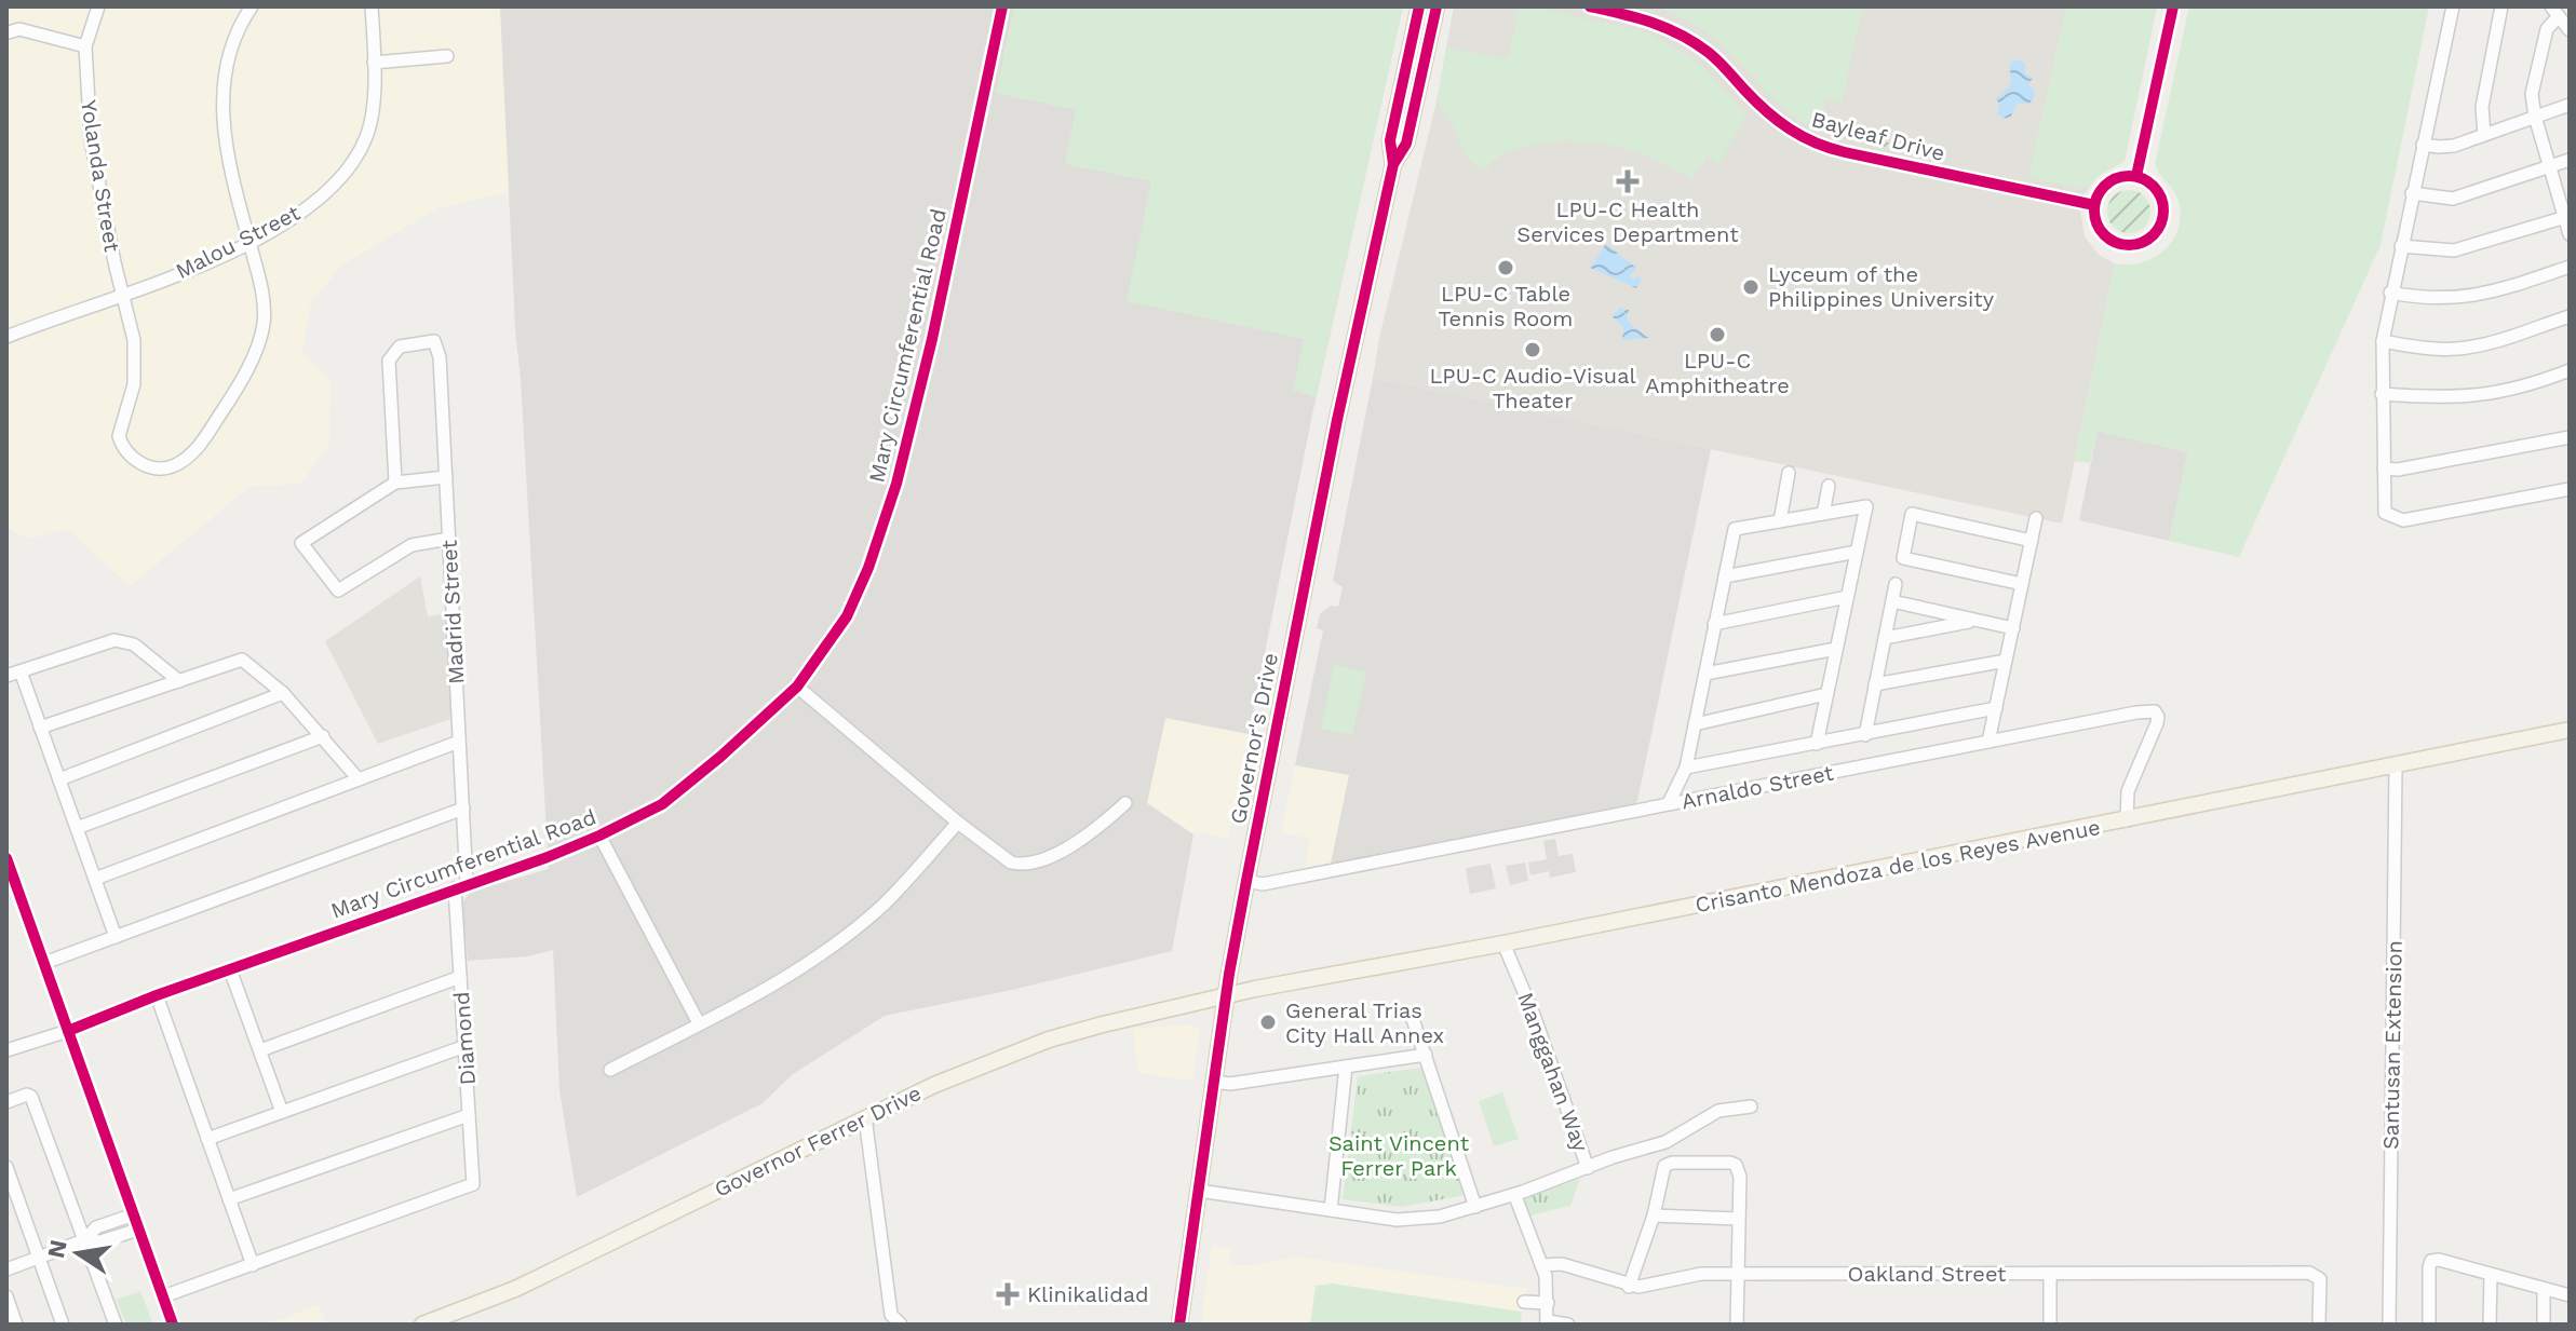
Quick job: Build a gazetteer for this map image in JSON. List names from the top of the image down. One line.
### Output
{"streets":{"main road":["Governor's Drive","Crisanto Mendoza de los Reyes Avenue","Governor Ferrer Drive"],"street":["Bayleaf Drive","Yolanda Street","Malou Street","Mary Circumferential Road","Madrid Street","Arnaldo Street","Diamond","Santusan Extension","Manggahan Way","Oakland Street"]},"crossings":[["Yolanda Street","Malou Street"],["Mary Circumferential Road","Madrid Street"],["Mary Circumferential Road","Diamond"],["Madrid Street","Diamond"],["Governor's Drive","Arnaldo Street"],["Governor's Drive","Crisanto Mendoza de los Reyes Avenue"],["Governor's Drive","Manggahan Way"],["Governor's Drive","Governor Ferrer Drive"],["Arnaldo Street","Crisanto Mendoza de los Reyes Avenue"],["Crisanto Mendoza de los Reyes Avenue","Santusan Extension"],["Crisanto Mendoza de los Reyes Avenue","Manggahan Way"],["Crisanto Mendoza de los Reyes Avenue","Governor Ferrer Drive"]],"parks":["Saint Vincent Ferrer Park"],"places":{"health":["LPU-C Health Services Department","Klinikalidad"],"other":["LPU-C Table Tennis Room","Lyceum of the Philippines University","LPU-C Amphitheatre","LPU-C Audio-Visual Theater","General Trias City Hall Annex"]},"north":"left"}
